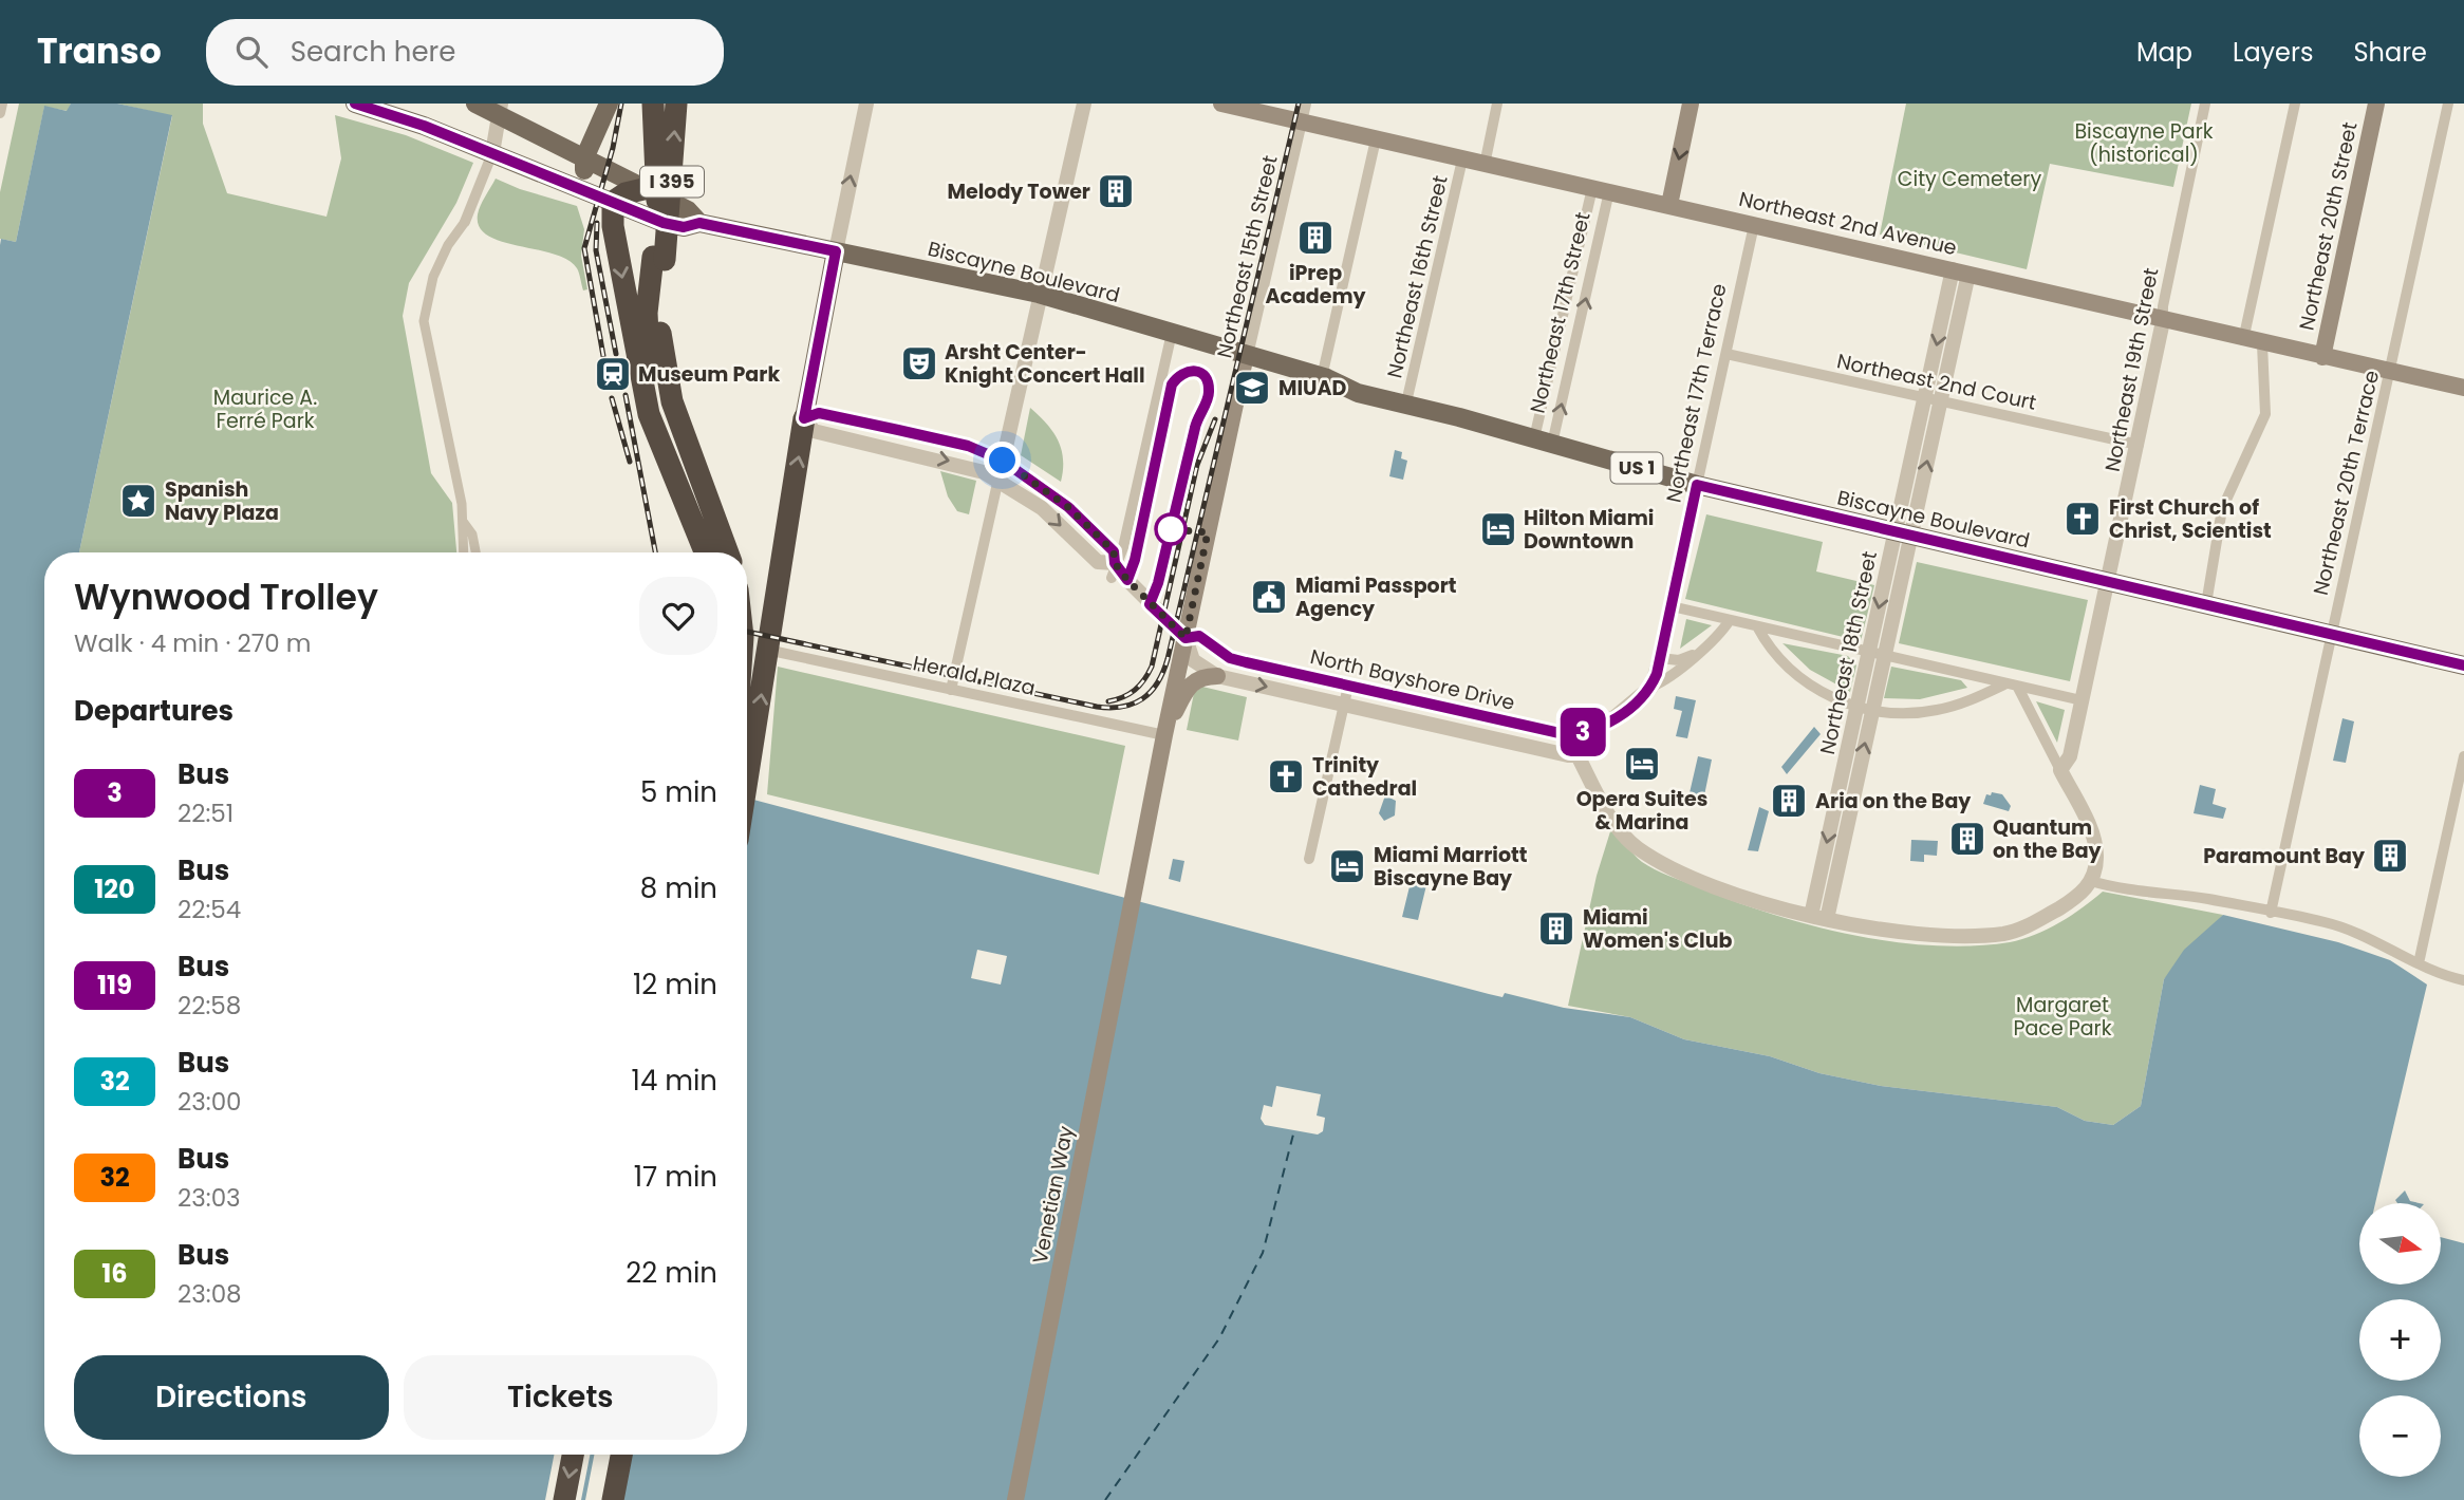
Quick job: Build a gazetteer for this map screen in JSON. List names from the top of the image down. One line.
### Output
{"streets":{"highway":["I 395"],"main road":["Northeast 2nd Avenue","Northeast 20th Street","Northeast 15th Street","Biscayne Boulevard","US 1","Venetian Way"],"street":["Northeast 16th Street","Northeast 17th Street","Northeast 19th Street","Northeast 2nd Court","Northeast 17th Terrace","Northeast 20th Terrace","Northeast 18th Street","Herald Plaza","North Bayshore Drive"]},"crossings":[["Northeast 2nd Avenue","Northeast 20th Street"],["Northeast 2nd Avenue","Northeast 15th Street"],["Northeast 2nd Avenue","Northeast 16th Street"],["Northeast 2nd Avenue","Northeast 17th Street"],["Northeast 2nd Avenue","Northeast 19th Street"],["Northeast 2nd Avenue","Northeast 17th Terrace"],["Northeast 2nd Avenue","Northeast 20th Terrace"],["Northeast 2nd Avenue","Northeast 18th Street"],["Northeast 15th Street","Biscayne Boulevard"],["Northeast 15th Street","Herald Plaza"],["Northeast 15th Street","North Bayshore Drive"],["Northeast 15th Street","Venetian Way"],["Biscayne Boulevard","Northeast 16th Street"],["Biscayne Boulevard","Northeast 17th Street"],["Biscayne Boulevard","Northeast 19th Street"],["Biscayne Boulevard","Northeast 17th Terrace"],["Biscayne Boulevard","Northeast 20th Terrace"],["Biscayne Boulevard","Northeast 18th Street"],["Northeast 19th Street","Northeast 2nd Court"],["Northeast 2nd Court","Northeast 17th Terrace"],["Northeast 2nd Court","Northeast 18th Street"]],"parks":["Biscayne Park (historical)","City Cemetery","Maurice A. Ferré Park","Margaret Pace Park"],"places":{"building":["Melody Tower","iPrep Academy","Aria on the Bay","Quantum on the Bay","Paramount Bay","Miami Women's Club"],"theatre":["Arsht Center- Knight Concert Hall"],"station":["Museum Park"],"school or university":["MIUAD"],"place":["Spanish Navy Plaza"],"church":["First Church of Christ, Scientist","Trinity Cathedral"],"hotel":["Hilton Miami Downtown","Opera Suites & Marina","Miami Marriott Biscayne Bay"],"public building":["Miami Passport Agency"]},"lines":["bus line 3"],"north":"right","page":{"header":"Transo","search":"Search here","nav":["Map","Layers","Share"],"on_map":"3","heading":[["Wynwood Trolley","Walk · 4 min · 270 m"],"Departures"],"list":[{"mark":"3","name":"Bus","note":"22:51","value":"5 min"},{"mark":"120","name":"Bus","note":"22:54","value":"8 min"},{"mark":"119","name":"Bus","note":"22:58","value":"12 min"},{"mark":"32","name":"Bus","note":"23:00","value":"14 min"},{"mark":"32","name":"Bus","note":"23:03","value":"17 min"},{"mark":"16","name":"Bus","note":"23:08","value":"22 min"}],"map_buttons":["+","−"],"buttons":["Directions","Tickets"]}}
